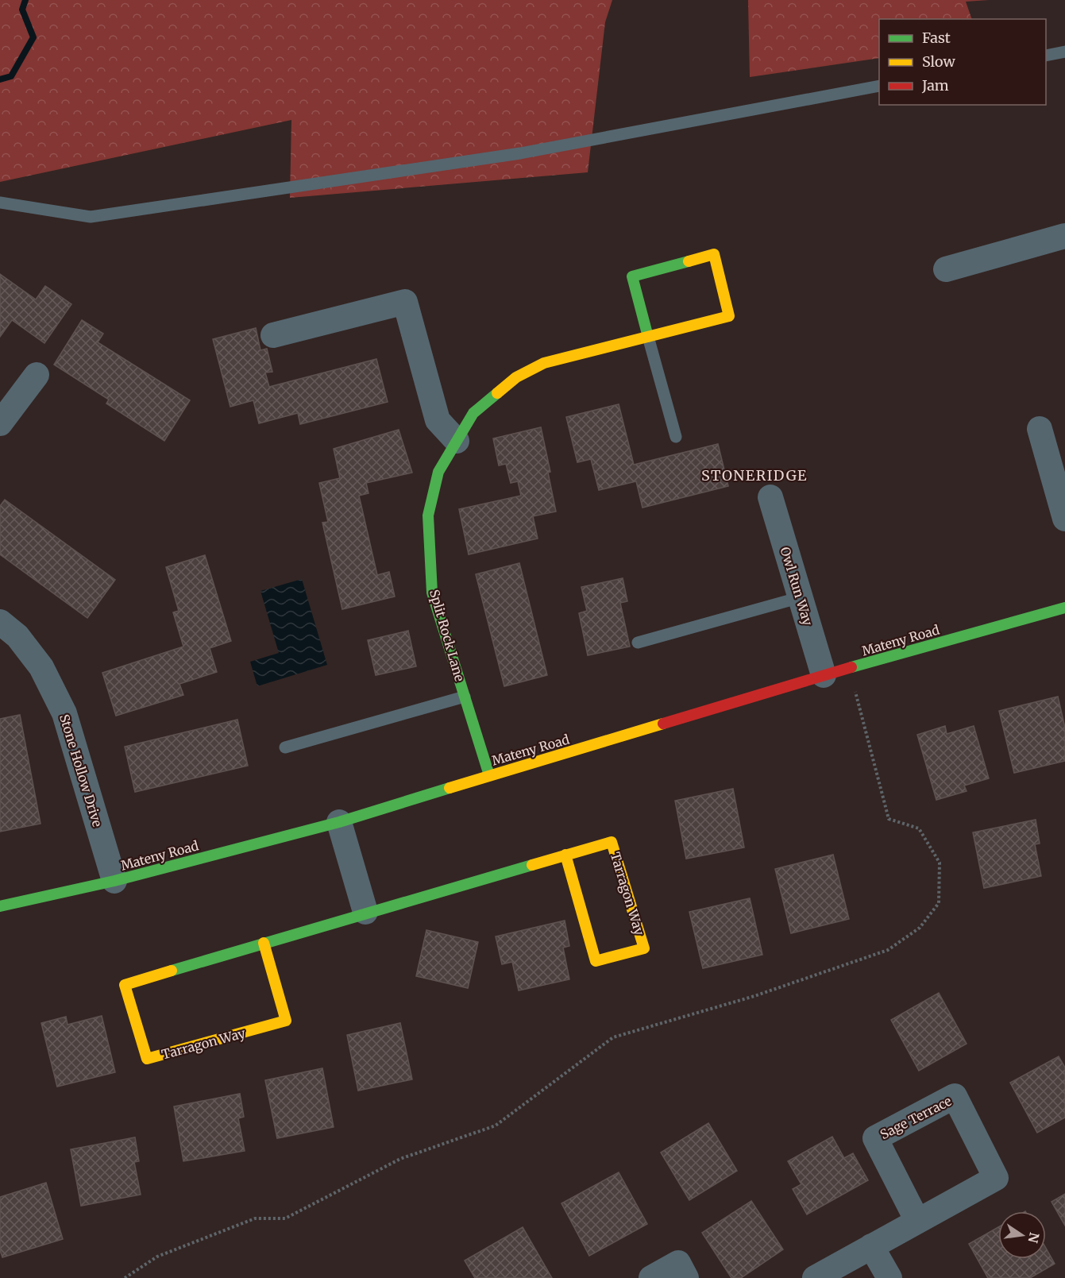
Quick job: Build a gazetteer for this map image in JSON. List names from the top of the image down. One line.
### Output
{"streets":{"street":["Owl Run Way","Split Rock Lane","Mateny Road","Stone Hollow Drive","Tarragon Way","Sage Terrace"]},"crossings":[["Owl Run Way","Mateny Road"],["Split Rock Lane","Mateny Road"],["Mateny Road","Stone Hollow Drive"]],"districts":["STONERIDGE"],"legend":["Fast","Slow","Jam"],"north":"right"}
